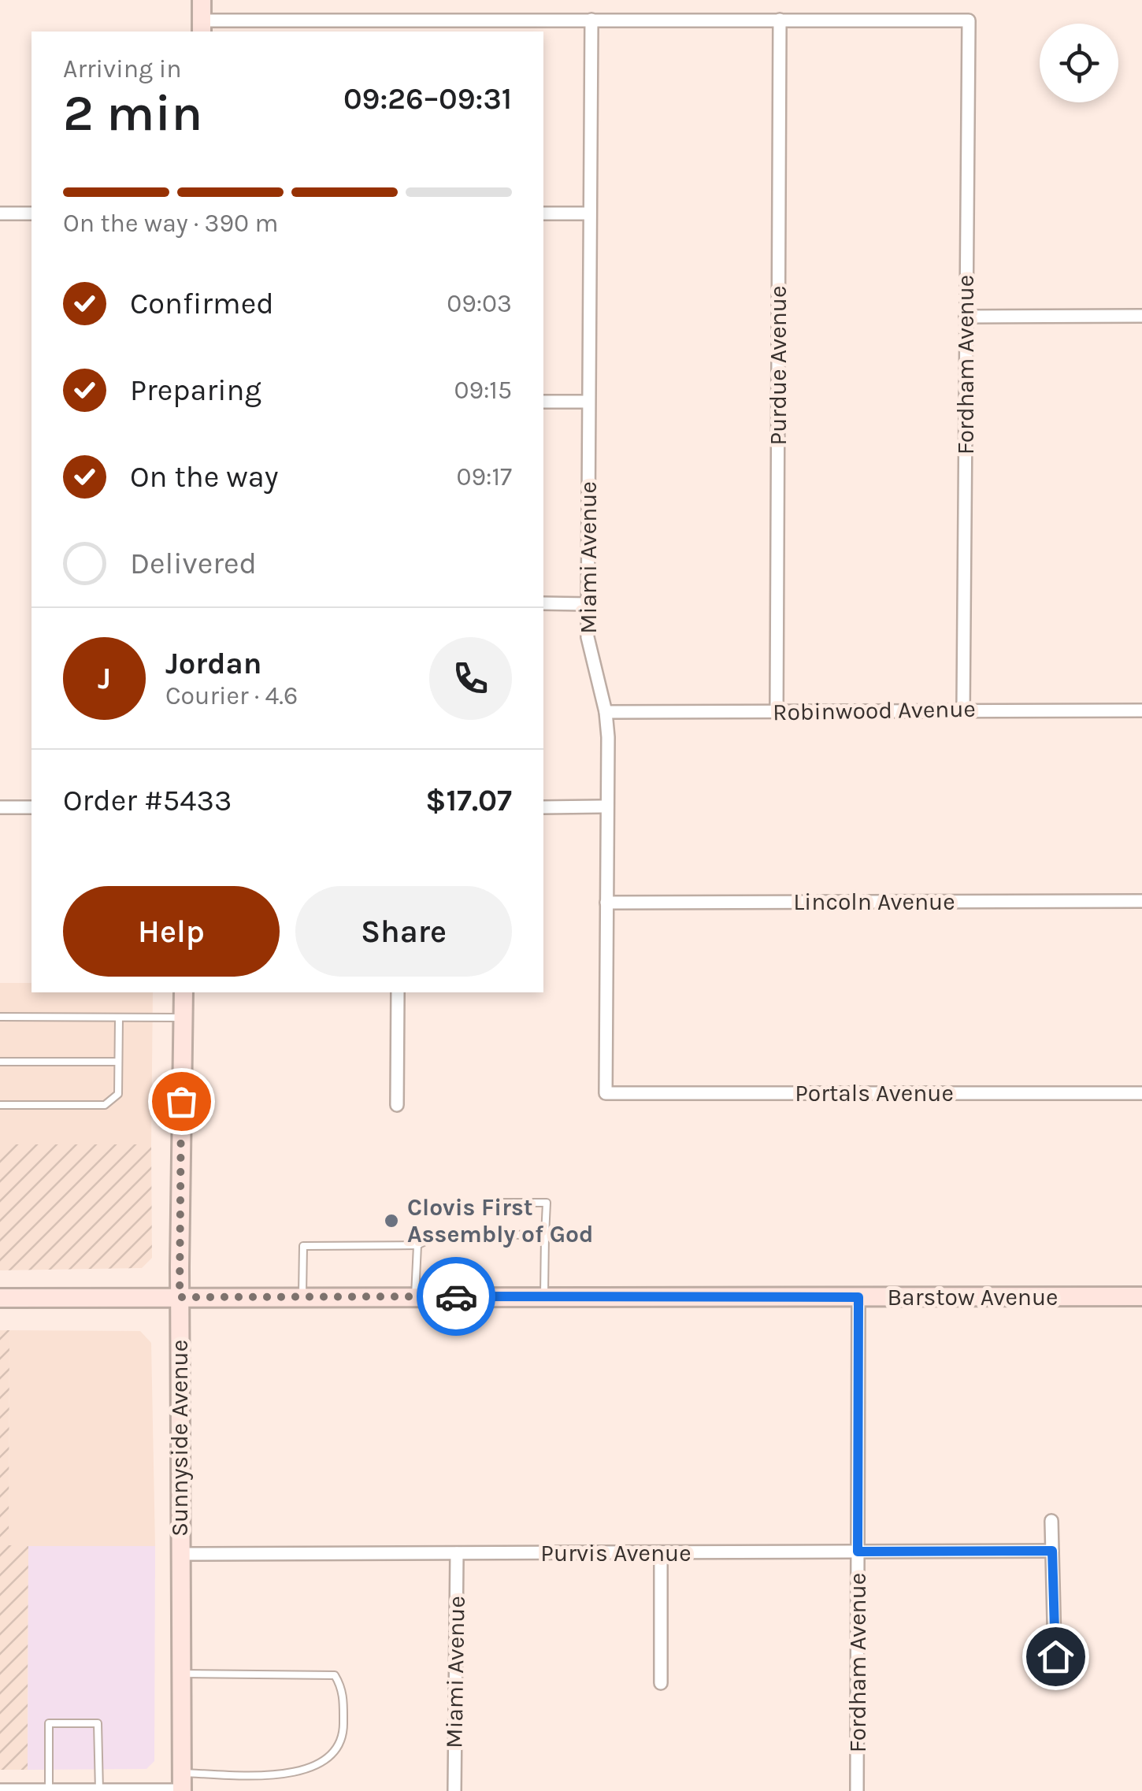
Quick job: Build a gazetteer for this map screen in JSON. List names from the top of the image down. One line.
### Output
{"streets":{"main road":["Barstow Avenue","Sunnyside Avenue"],"street":["Fordham Avenue","Purdue Avenue","Miami Avenue","Robinwood Avenue","Lincoln Avenue","Portals Avenue","Purvis Avenue"]},"crossings":[["Fordham Avenue","Purdue Avenue"],["Fordham Avenue","Robinwood Avenue"],["Fordham Avenue","Barstow Avenue"],["Fordham Avenue","Purvis Avenue"],["Purdue Avenue","Robinwood Avenue"],["Miami Avenue","Robinwood Avenue"],["Miami Avenue","Lincoln Avenue"],["Miami Avenue","Portals Avenue"],["Miami Avenue","Purvis Avenue"],["Barstow Avenue","Sunnyside Avenue"],["Sunnyside Avenue","Purvis Avenue"]],"places":["Clovis First Assembly of God"],"page":{"heading":["2 min","Arriving in","09:26–09:31"],"panel":["Jordan","Courier · 4.6","Order #5433","$17.07"],"bar":"On the way · 390 m","list":[["Confirmed","09:03"],["Preparing","09:15"],["On the way","09:17"],"Delivered"],"round":"J","buttons":["Help","Share"]}}
